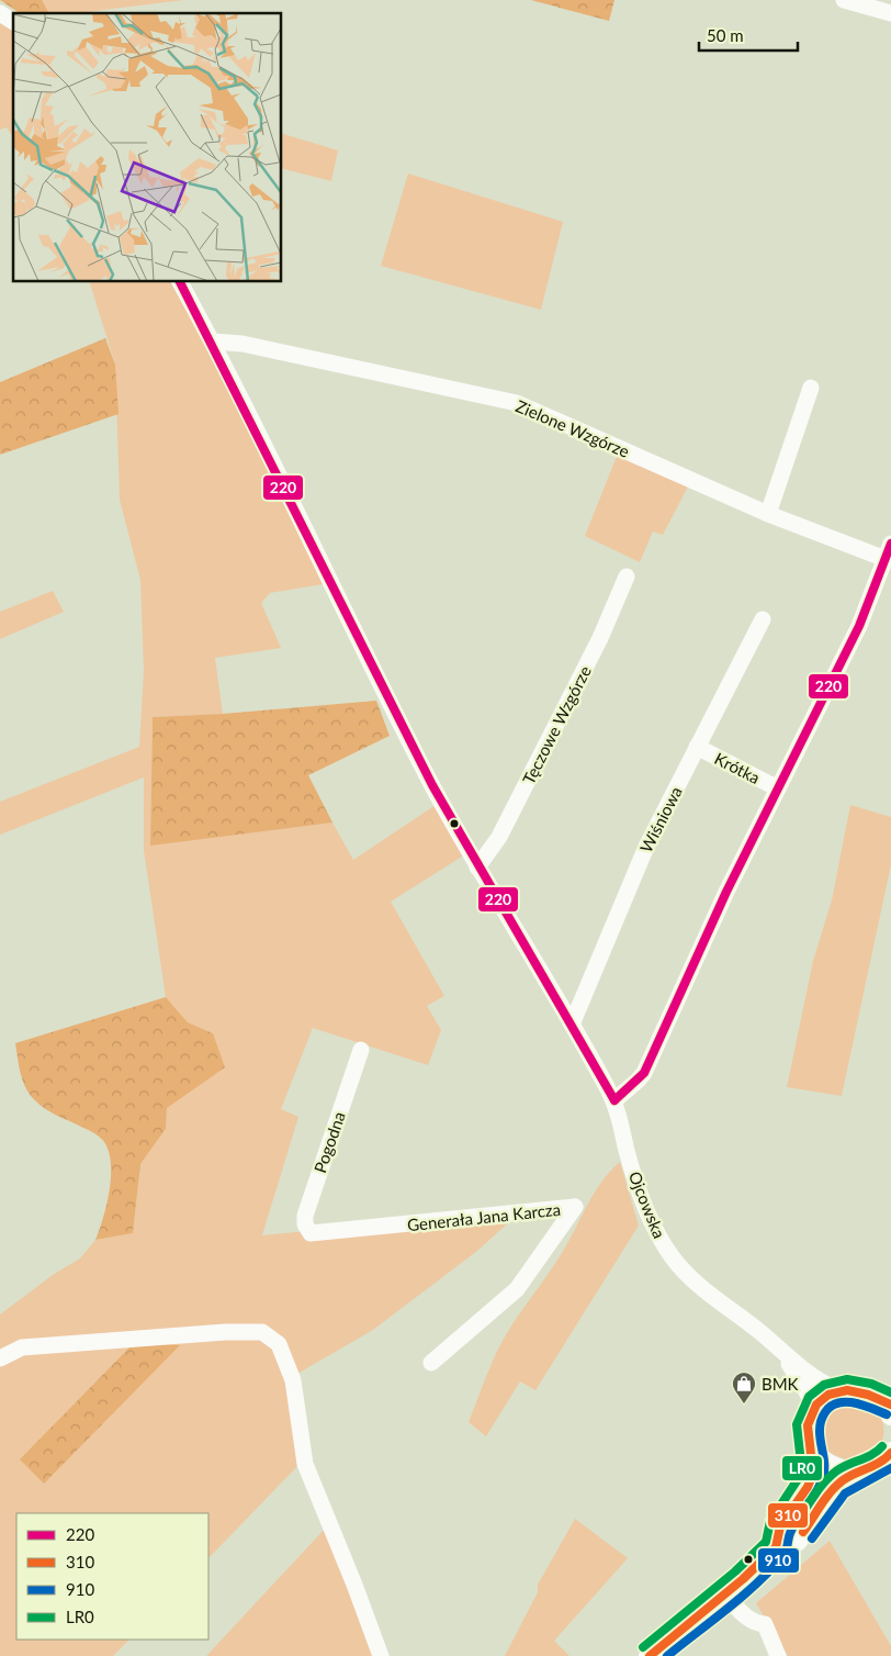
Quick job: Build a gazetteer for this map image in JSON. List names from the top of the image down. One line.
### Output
{"streets":{"street":["Zielone Wzgórze","Tęczowe Wzgórze","Krótka","Wiśniowa","Pogodna","Ojcowska","Generała Jana Karcza"]},"crossings":[["Zielone Wzgórze","Ojcowska"],["Tęczowe Wzgórze","Ojcowska"],["Krótka","Wiśniowa"],["Wiśniowa","Ojcowska"],["Pogodna","Generała Jana Karcza"]],"places":{"shop":["BMK"]},"lines":["transit line 220","transit line LR0","transit line 310","transit line 910"],"legend":["220","310","910","LR0"],"scale_bar":"50 m"}
